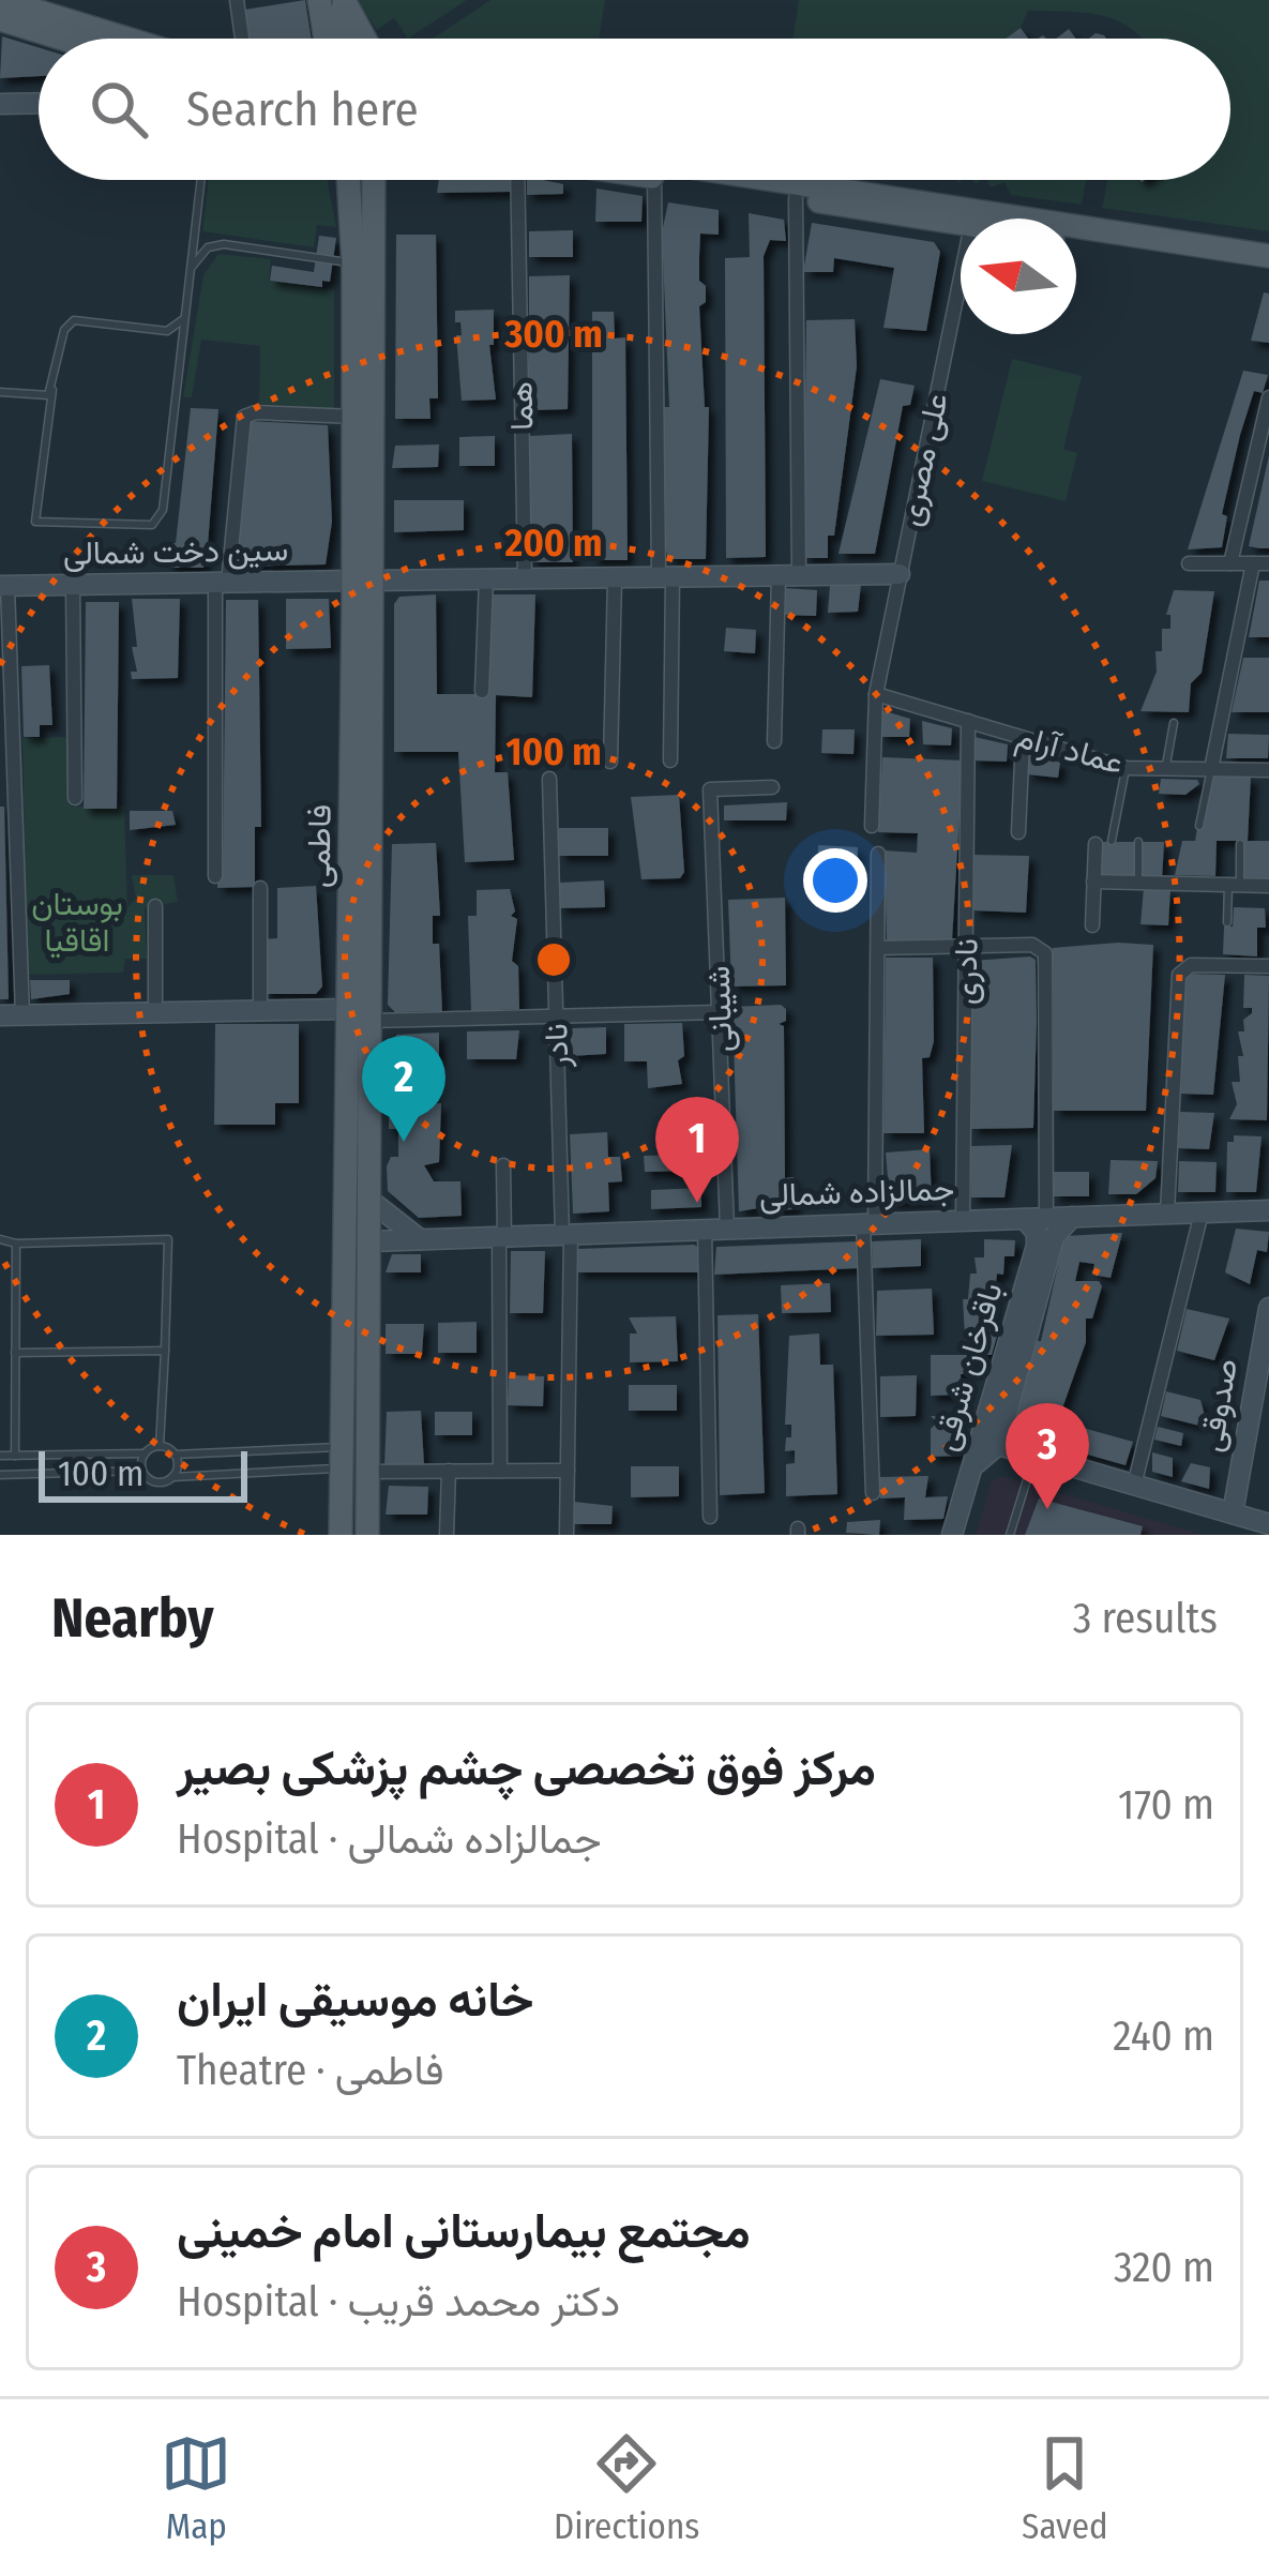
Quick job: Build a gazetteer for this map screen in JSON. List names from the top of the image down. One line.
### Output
{"streets":{"main road":["فاطمی"],"street":["هما","علی مصری","سین دخت شمالی","عماد آرام","نادری","شیبانی","نادر","جمالزاده شمالی","باقرخان شرقی","صدوقی"]},"crossings":[["هما","سین دخت شمالی"],["علی مصری","سین دخت شمالی"],["علی مصری","عماد آرام"],["سین دخت شمالی","فاطمی"],["عماد آرام","نادری"],["فاطمی","جمالزاده شمالی"],["نادری","جمالزاده شمالی"],["شیبانی","جمالزاده شمالی"],["نادر","جمالزاده شمالی"],["جمالزاده شمالی","باقرخان شرقی"]],"parks":["بوستان اقاقیا"],"scale_bar":"100 m","north":"left","page":{"search":"Search here","pins":["2","1","3"],"scale":"100 m","heading":["Nearby","3 results"],"list":[{"mark":"1","name":"مرکز فوق تخصصی چشم پزشکی بصیر","note":"Hospital · جمالزاده شمالی","value":"170 m"},{"mark":"2","name":"خانه موسیقی ایران","note":"Theatre · فاطمی","value":"240 m"},{"mark":"3","name":"مجتمع بیمارستانی امام خمینی","note":"Hospital · دکتر محمد قریب","value":"320 m"}],"nav":["Map","Directions","Saved"]},"rings":["300 m","200 m","100 m"]}
